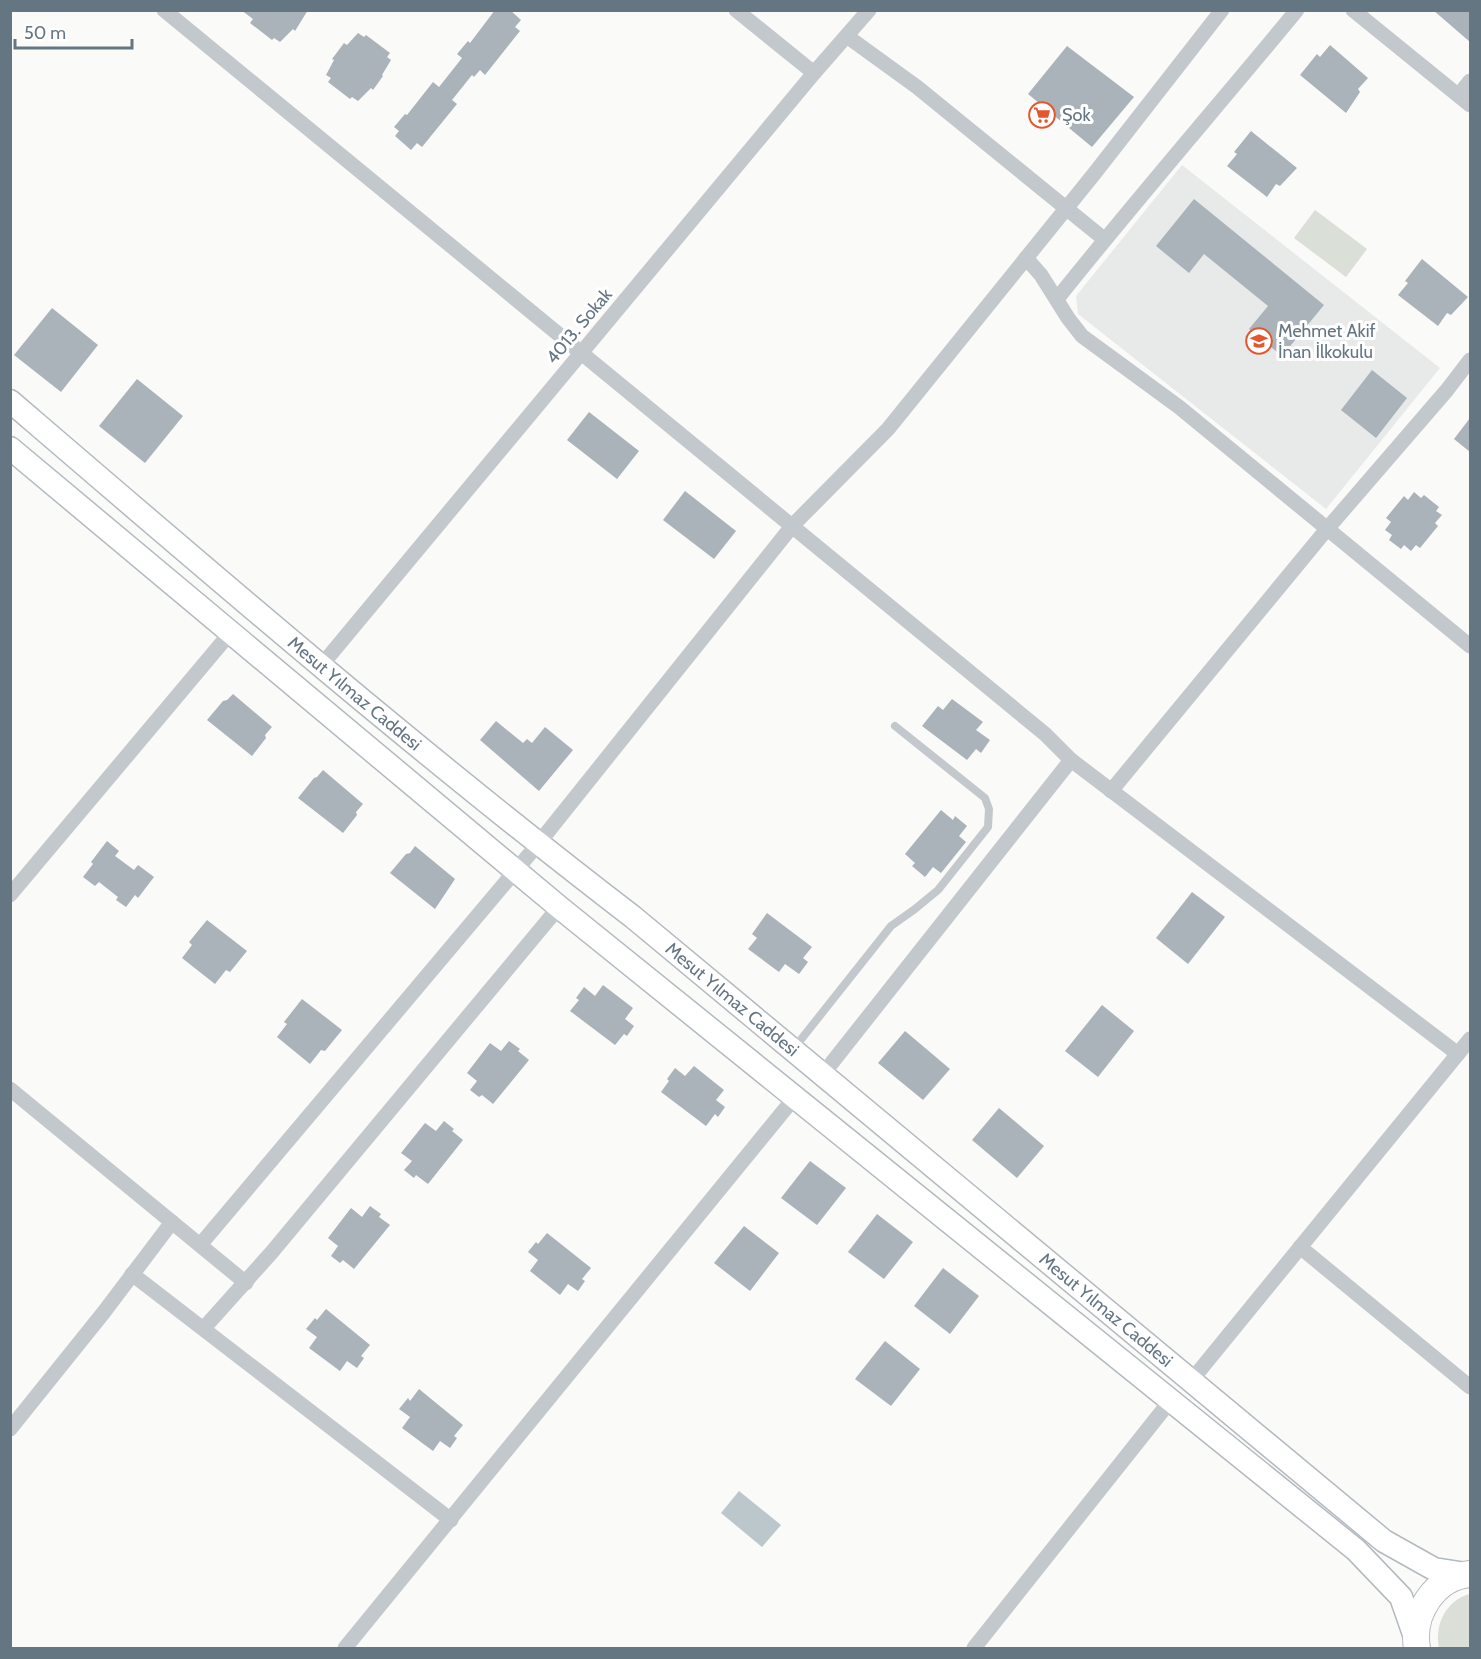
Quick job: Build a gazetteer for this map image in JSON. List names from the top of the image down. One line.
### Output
{"streets":{"main road":["Mesut Yılmaz Caddesi"],"street":["4013. Sokak"]},"crossings":[["4013. Sokak","Mesut Yılmaz Caddesi"]],"places":{"supermarket":["Şok"],"school or university":["Mehmet Akif İnan İlkokulu"]},"scale_bar":"50 m"}
